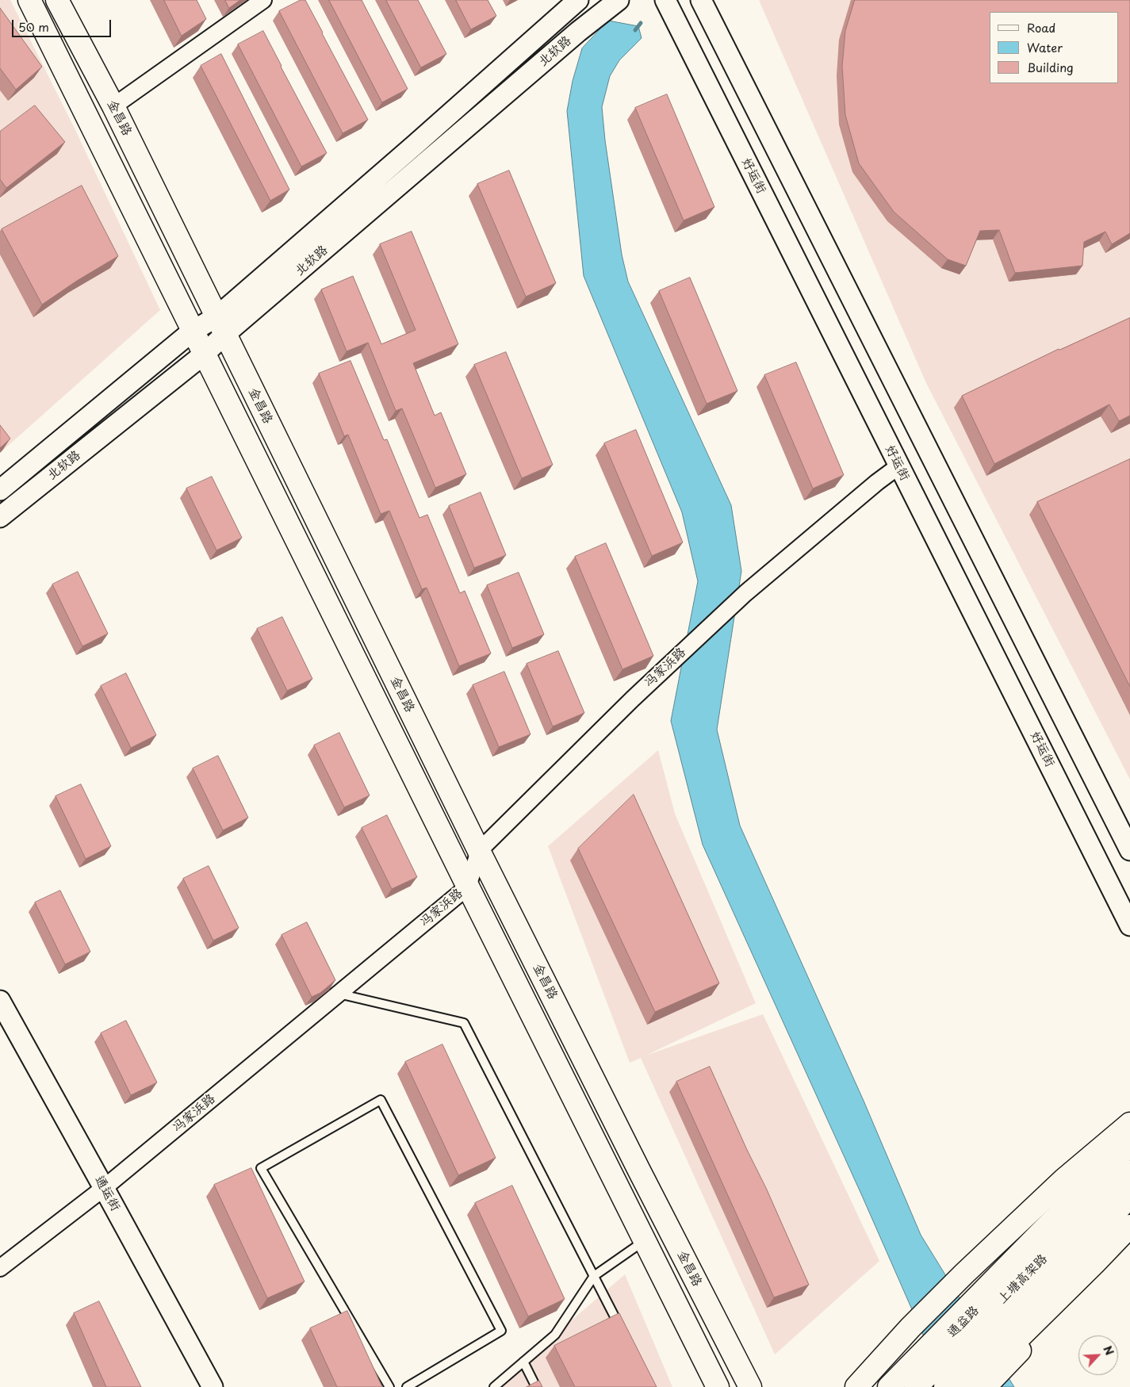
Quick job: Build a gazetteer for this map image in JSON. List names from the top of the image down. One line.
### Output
{"streets":{"main road":["金昌路","上塘高架路","通益路"],"street":["北软路","好运街","冯家浜路","通运街"]},"crossings":[["北软路","金昌路"],["金昌路","冯家浜路"],["好运街","冯家浜路"],["冯家浜路","通运街"]],"legend":["Road","Water","Building"],"scale_bar":"50 m","north":"top right"}
